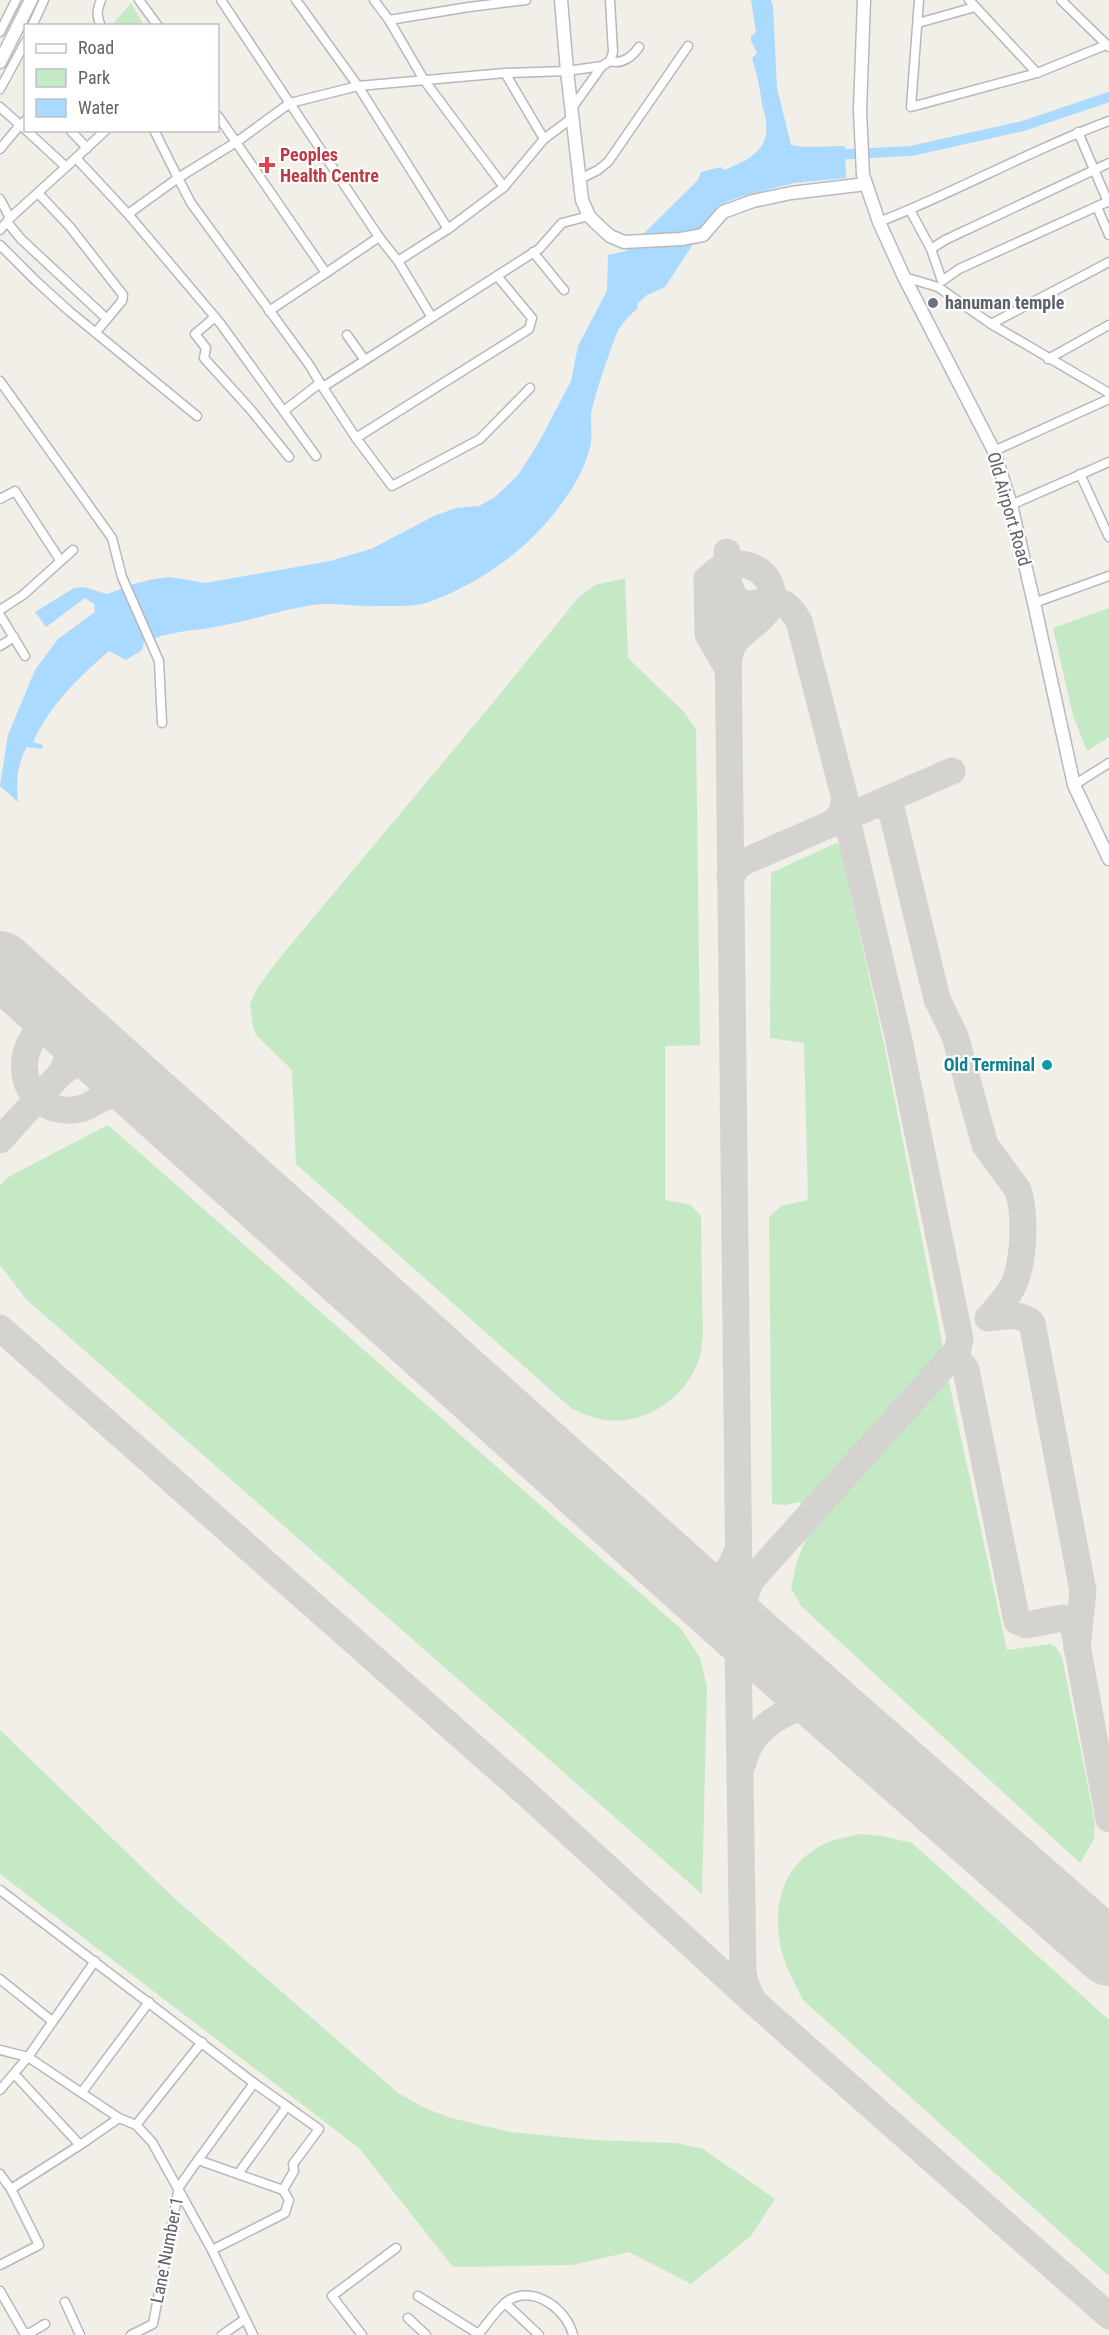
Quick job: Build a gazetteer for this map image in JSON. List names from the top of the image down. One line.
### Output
{"streets":{"main road":["Old Airport Road"],"street":["Lane Number 1"]},"places":{"health":["Peoples Health Centre"],"other":["hanuman temple","Old Terminal"]},"legend":["Road","Park","Water"]}
